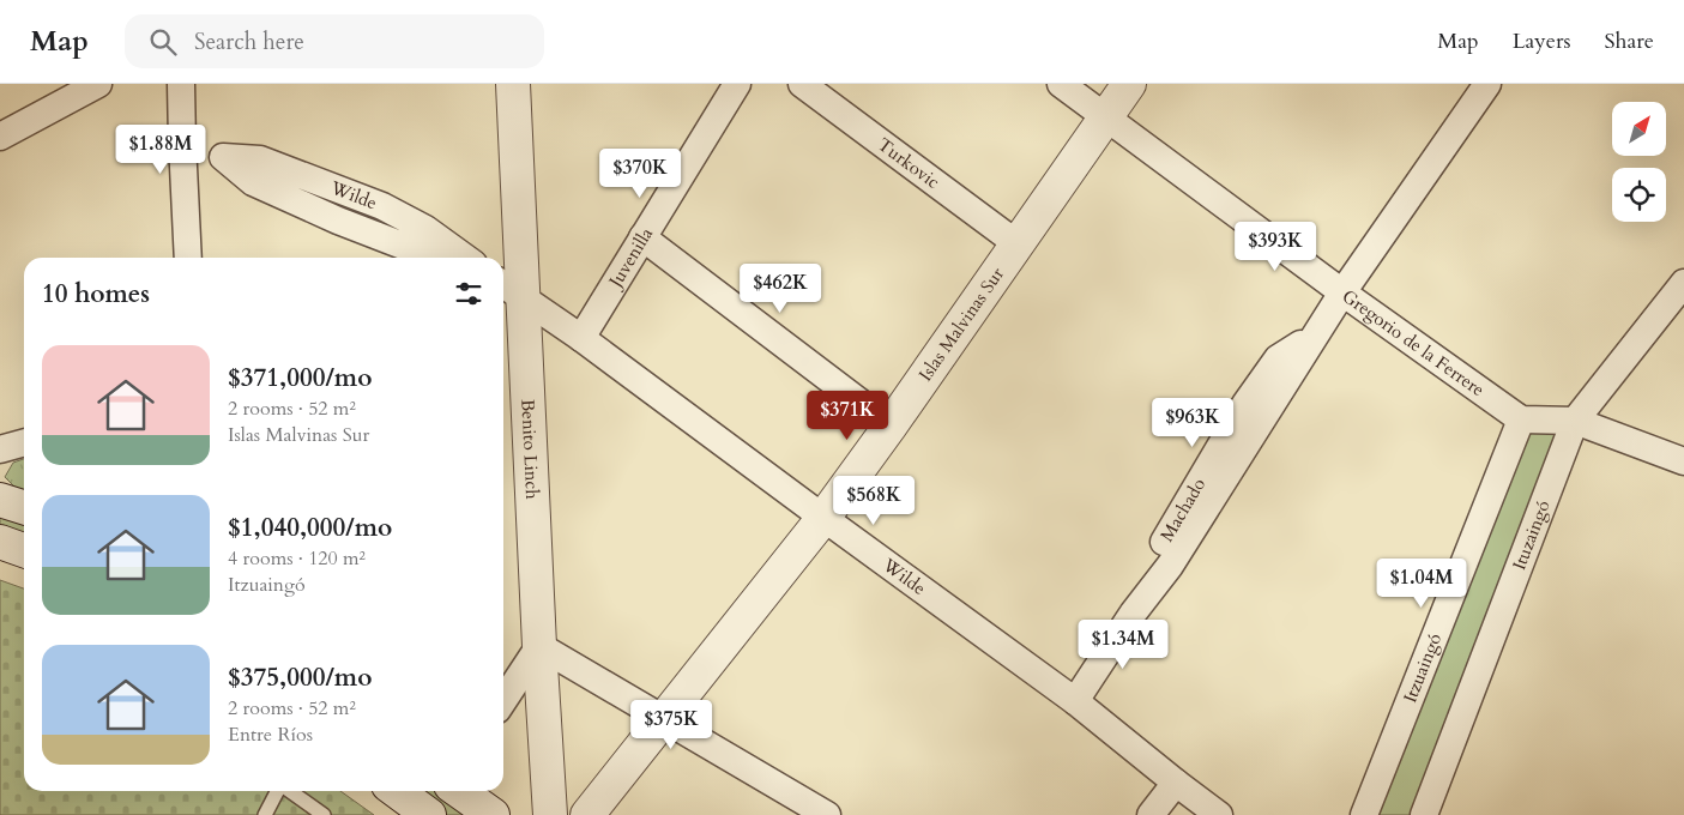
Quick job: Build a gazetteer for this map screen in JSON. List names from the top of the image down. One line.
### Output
{"streets":{"street":["Turkovic","Wilde","Juvenilla","Islas Malvinas Sur","Gregorio de la Ferrere","Benito Linch","Machado","Ituzaingó","Itzuaingó"]},"crossings":[["Turkovic","Islas Malvinas Sur"],["Wilde","Juvenilla"],["Wilde","Islas Malvinas Sur"],["Wilde","Benito Linch"],["Wilde","Machado"],["Islas Malvinas Sur","Gregorio de la Ferrere"],["Gregorio de la Ferrere","Machado"],["Gregorio de la Ferrere","Itzuaingó"]],"north":"top right","page":{"header":"Map","search":"Search here","nav":["Map","Layers","Share"],"price":["$1.88M","$370K","$393K","$462K","$371K","$963K","$568K","$1.04M","$1.34M","$375K"],"heading":"10 homes","list":[{"name":"$371,000/mo","note":"2 rooms · 52 m² · Islas Malvinas Sur"},{"name":"$1,040,000/mo","note":"4 rooms · 120 m² · Itzuaingó"},{"name":"$375,000/mo","note":"2 rooms · 52 m² · Entre Ríos"}]}}
